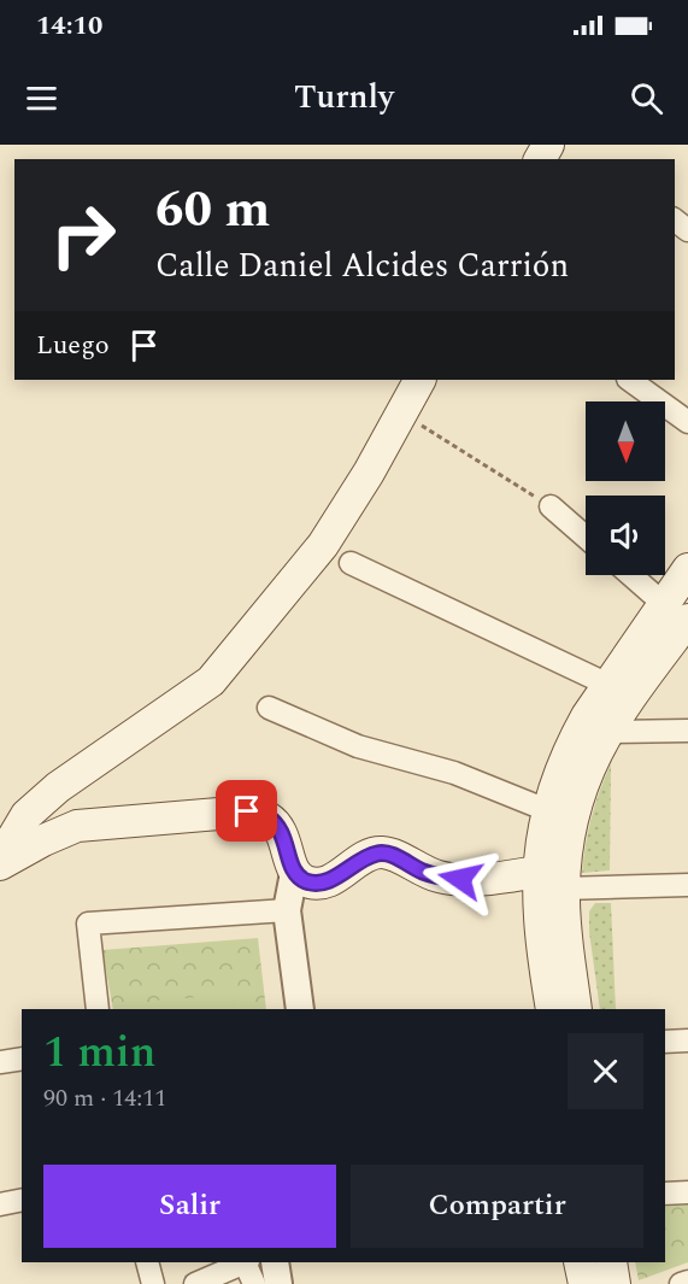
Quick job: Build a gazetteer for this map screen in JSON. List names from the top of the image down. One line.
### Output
{"north":"bottom","page":{"status":"14:10","header":"Turnly","turn":["60 m","Calle Daniel Alcides Carrión"],"then":"Luego","heading":["1 min","90 m · 14:11"],"buttons":["Salir","Compartir"]}}
